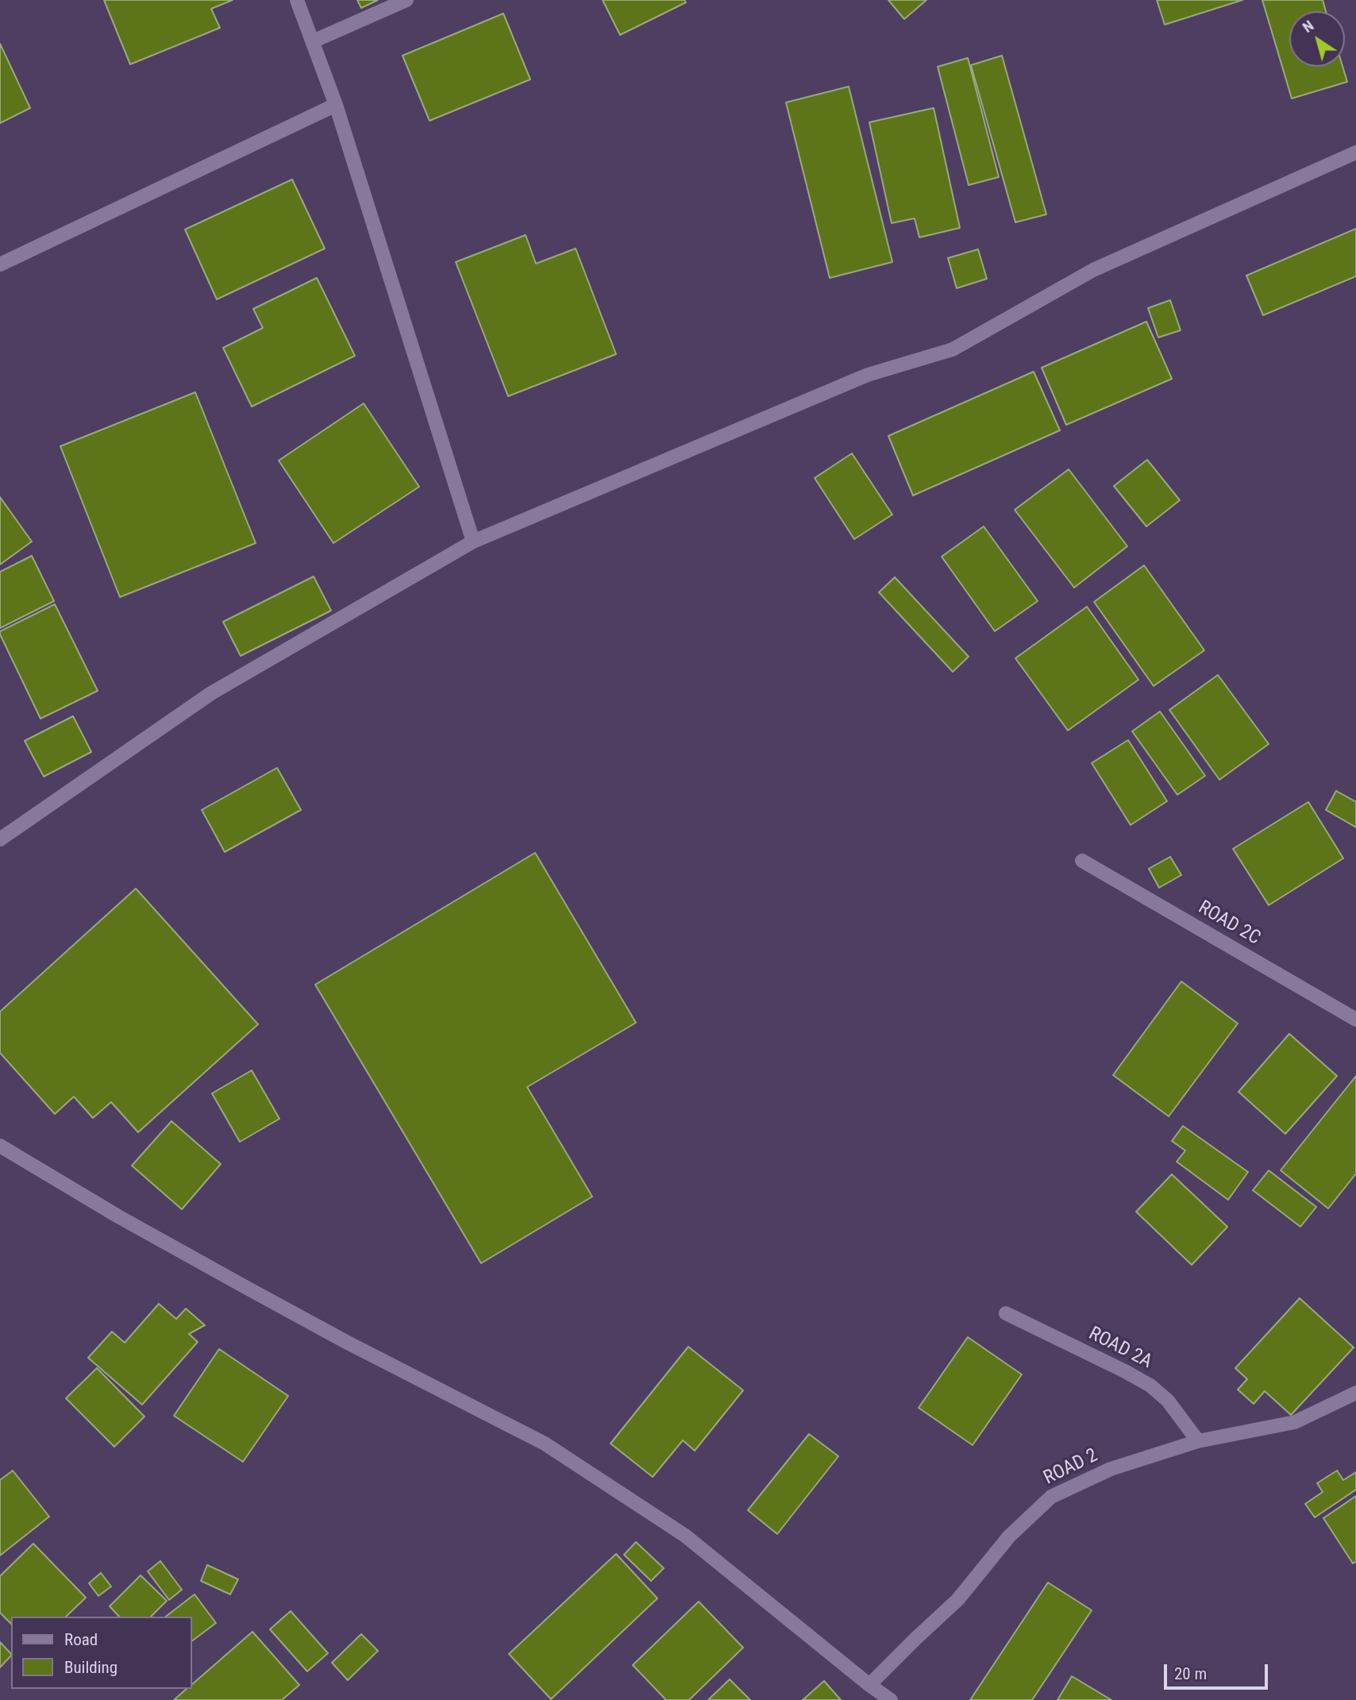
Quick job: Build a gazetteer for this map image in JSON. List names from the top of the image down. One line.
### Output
{"streets":{"street":["ROAD 2C","ROAD 2A","ROAD 2"]},"crossings":[["ROAD 2A","ROAD 2"]],"legend":["Road","Building"],"scale_bar":"20 m","north":"top left"}
